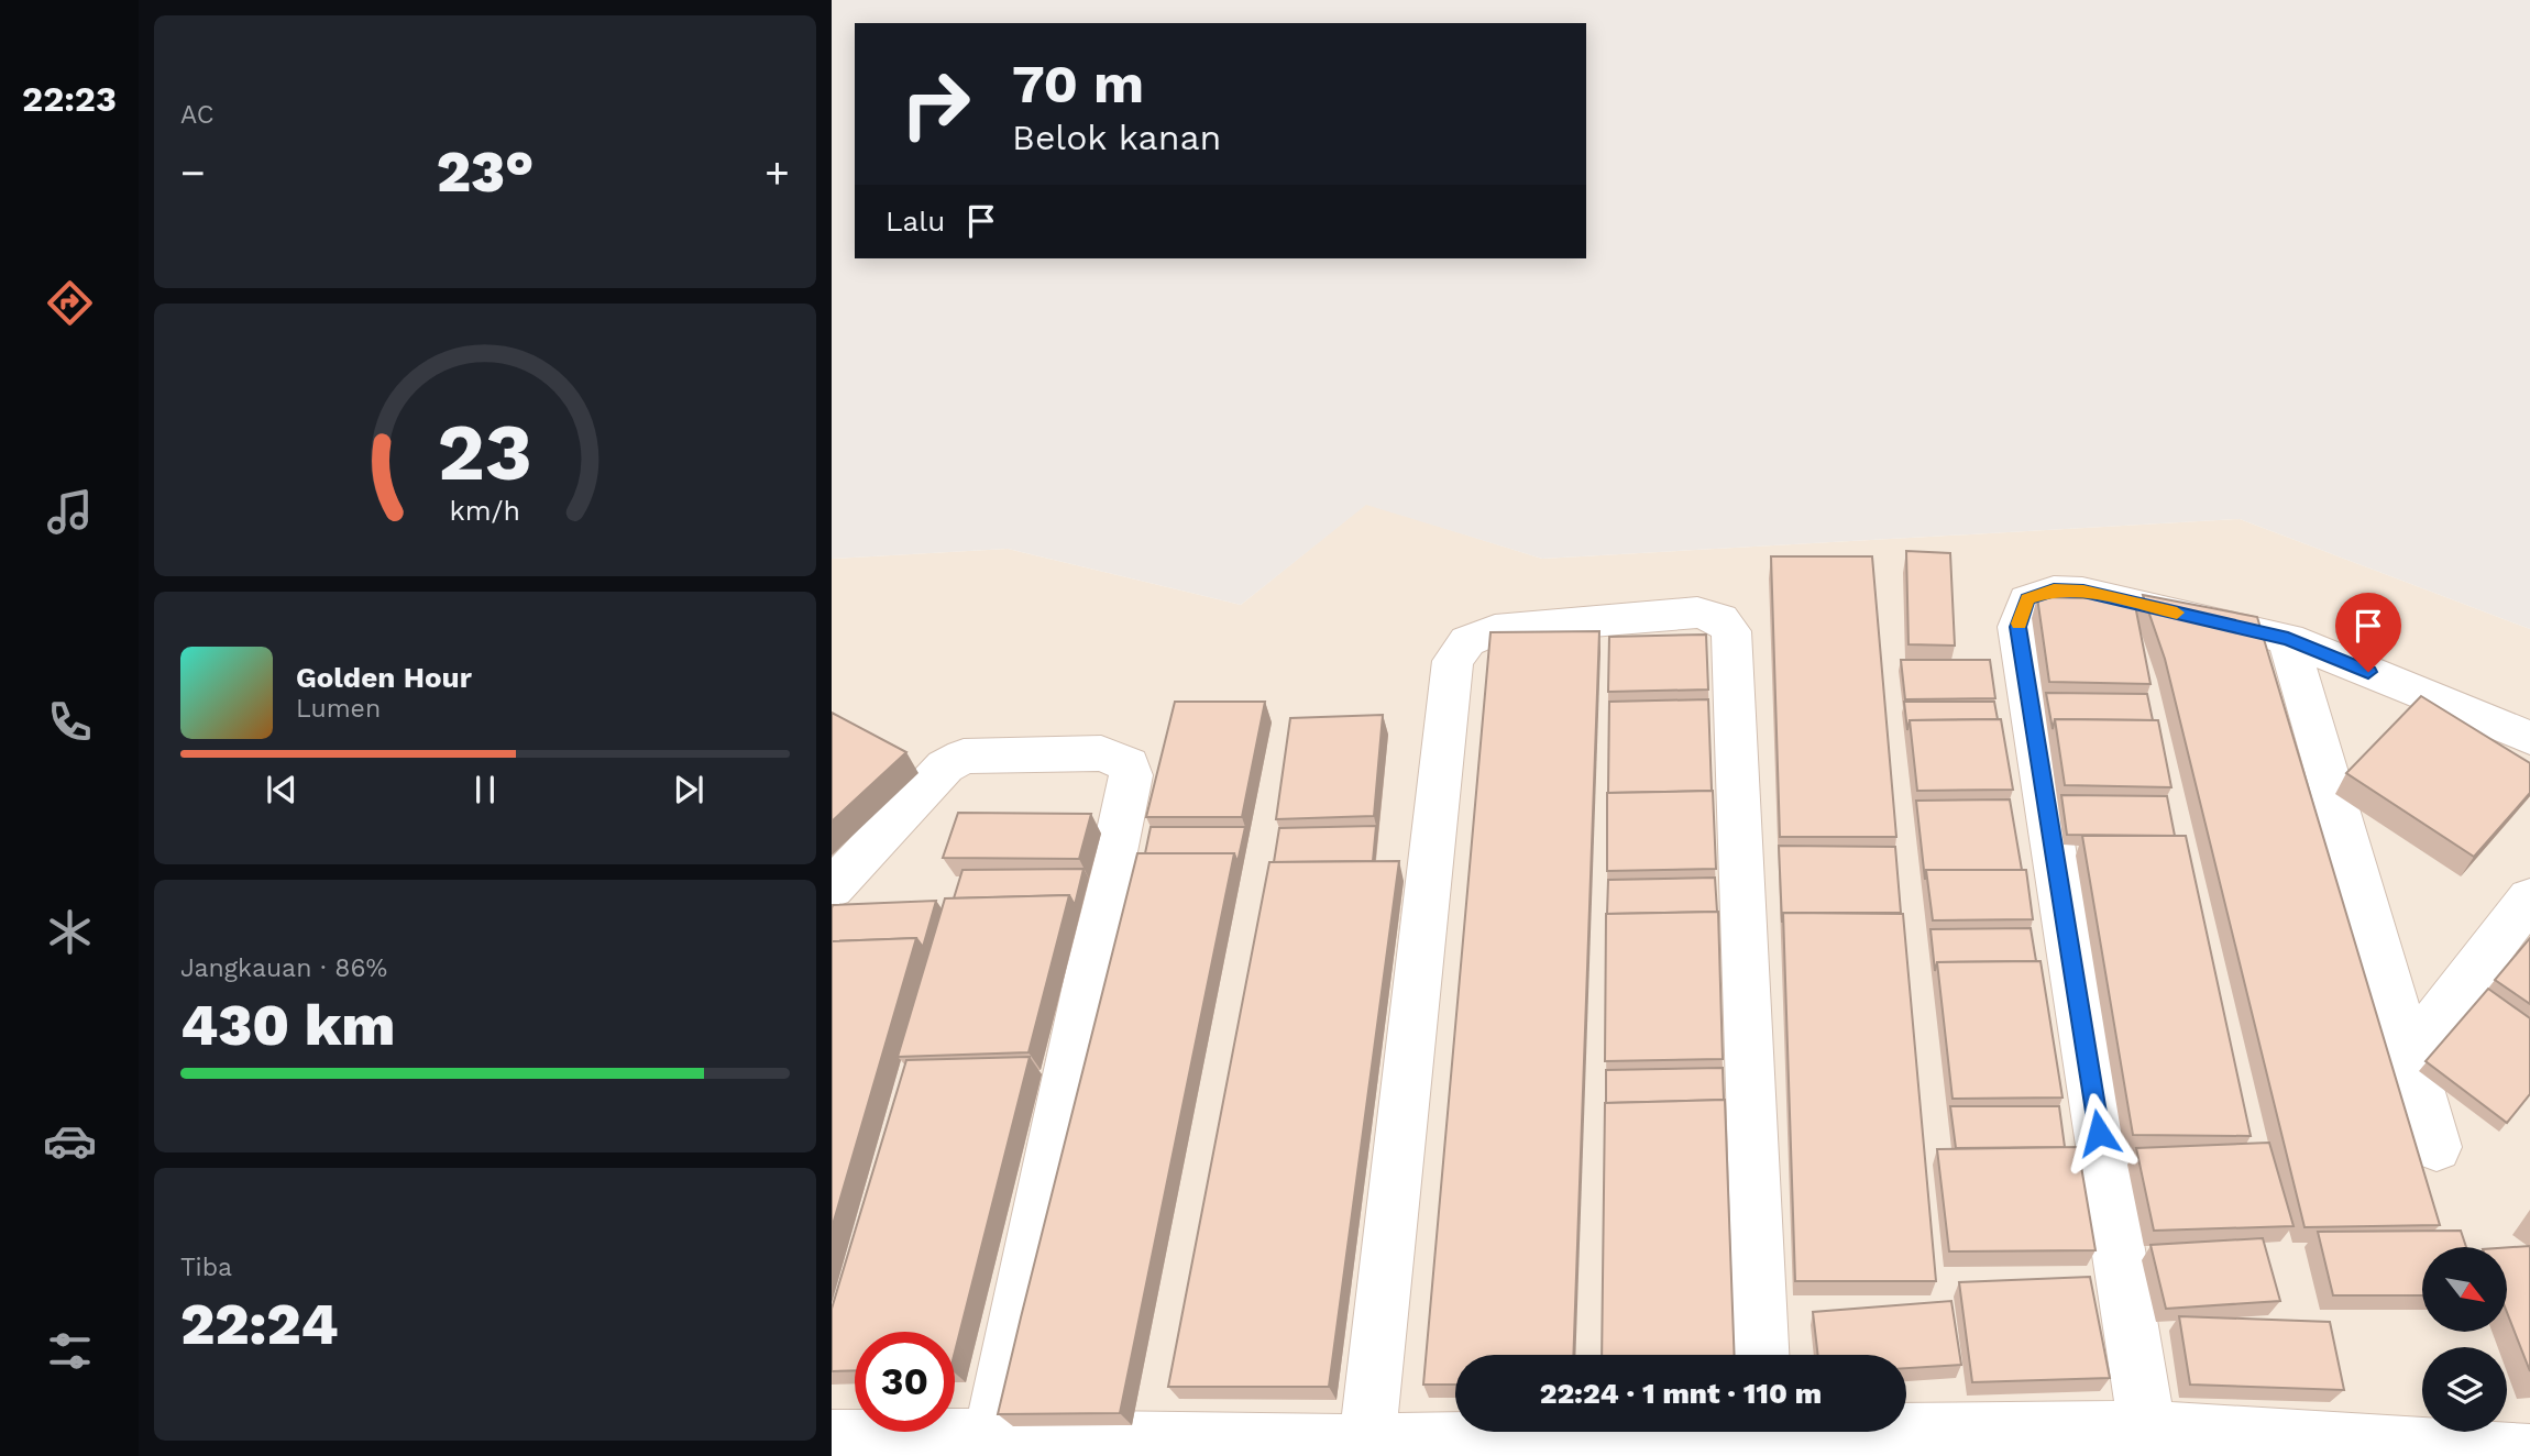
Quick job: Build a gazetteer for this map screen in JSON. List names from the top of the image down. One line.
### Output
{"north":"bottom right","page":{"tabs":"22:23","tile":["AC",["Jangkauan · 86%","430 km"],["Tiba","22:24"]],"turn":["70 m","Belok kanan"],"heat":["−","23°","+"],"then":"Lalu","song":["Golden Hour","Lumen"],"limit":"30","trip":"22:24 · 1 mnt · 110 m","gauge":["23","km/h"]}}
